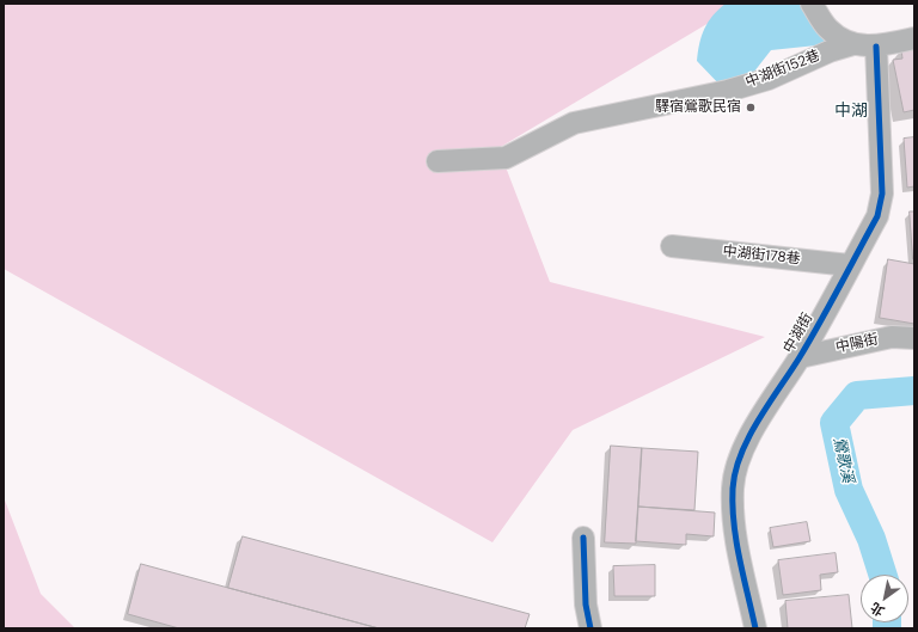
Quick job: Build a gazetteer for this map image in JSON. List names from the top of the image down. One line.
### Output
{"streets":{"street":["中湖街152巷","中湖街178巷","中湖街","中陽街"]},"crossings":[["中湖街178巷","中湖街"],["中湖街","中陽街"]],"districts":["中湖"],"water":["鶯歌溪"],"places":["驛宿鶯歌民宿"],"north":"bottom left"}
